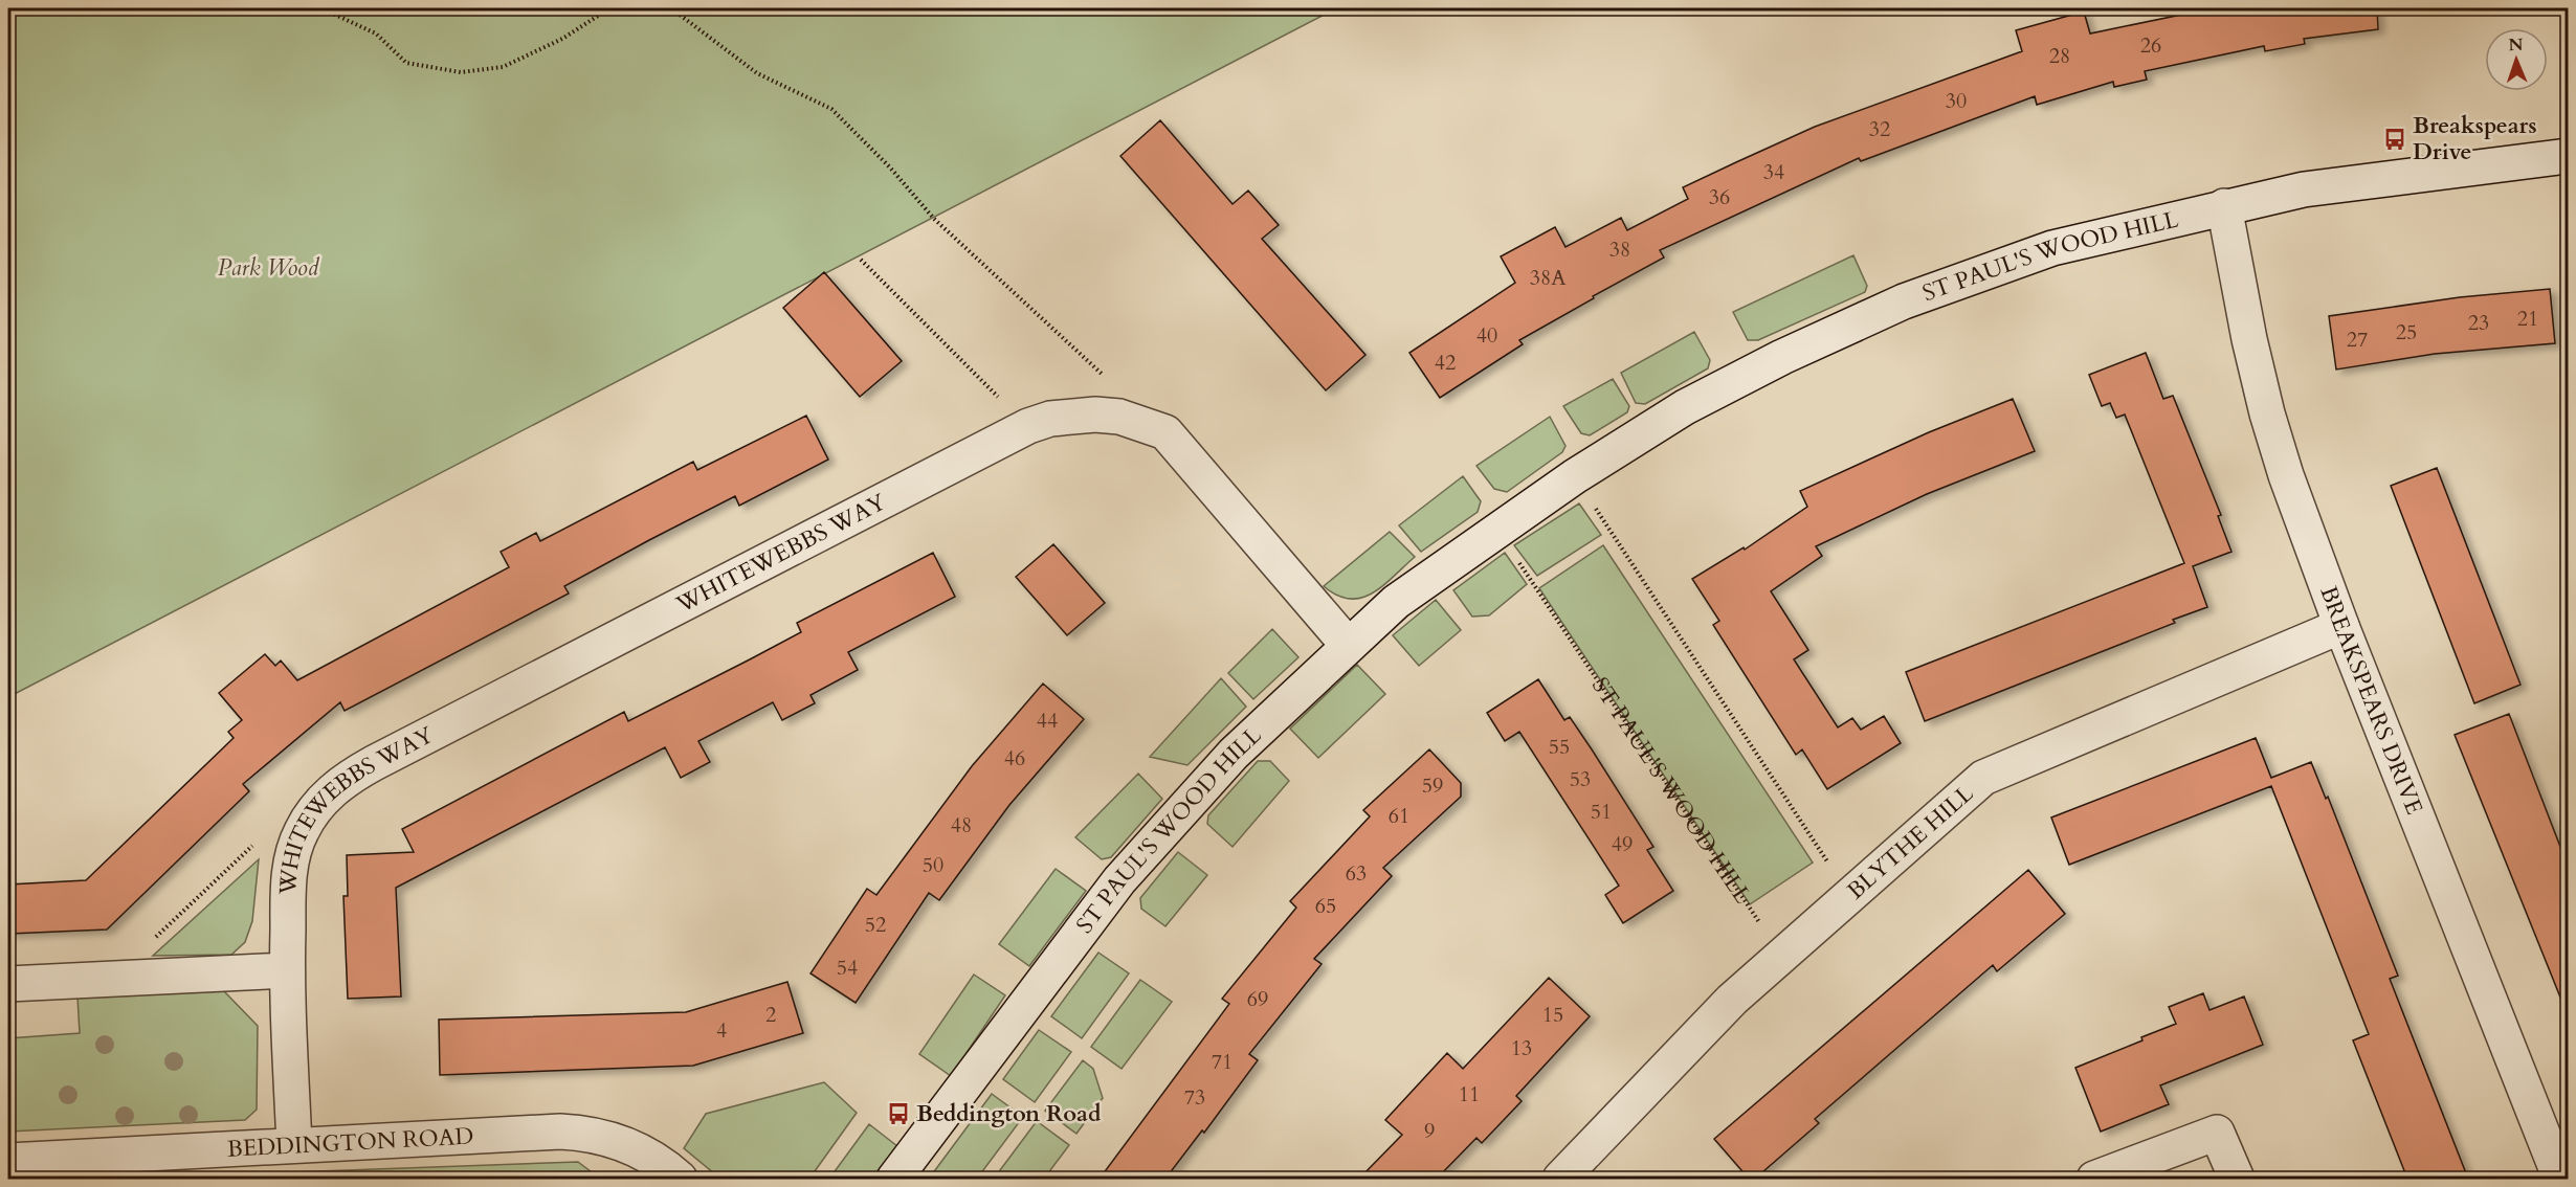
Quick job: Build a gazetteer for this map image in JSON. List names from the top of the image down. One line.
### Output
{"streets":{"street":["ST PAUL'S WOOD HILL","WHITEWEBBS WAY","BREAKSPEARS DRIVE","BLYTHE HILL","BEDDINGTON ROAD"]},"crossings":[["ST PAUL'S WOOD HILL","WHITEWEBBS WAY"],["ST PAUL'S WOOD HILL","BREAKSPEARS DRIVE"],["ST PAUL'S WOOD HILL","BLYTHE HILL"],["WHITEWEBBS WAY","BEDDINGTON ROAD"],["BREAKSPEARS DRIVE","BLYTHE HILL"]],"parks":["Park Wood"],"places":{"bus stop":["Breakspears Drive","Beddington Road"]},"house_numbers":["26","28","30","32","34","36","38","38A","21","23","25","40","27","42","44","55","46","53","59","51","61","48","49","50","63","65","52","54","69","2","15","4","13","71","11","73","9"],"north":"top"}
